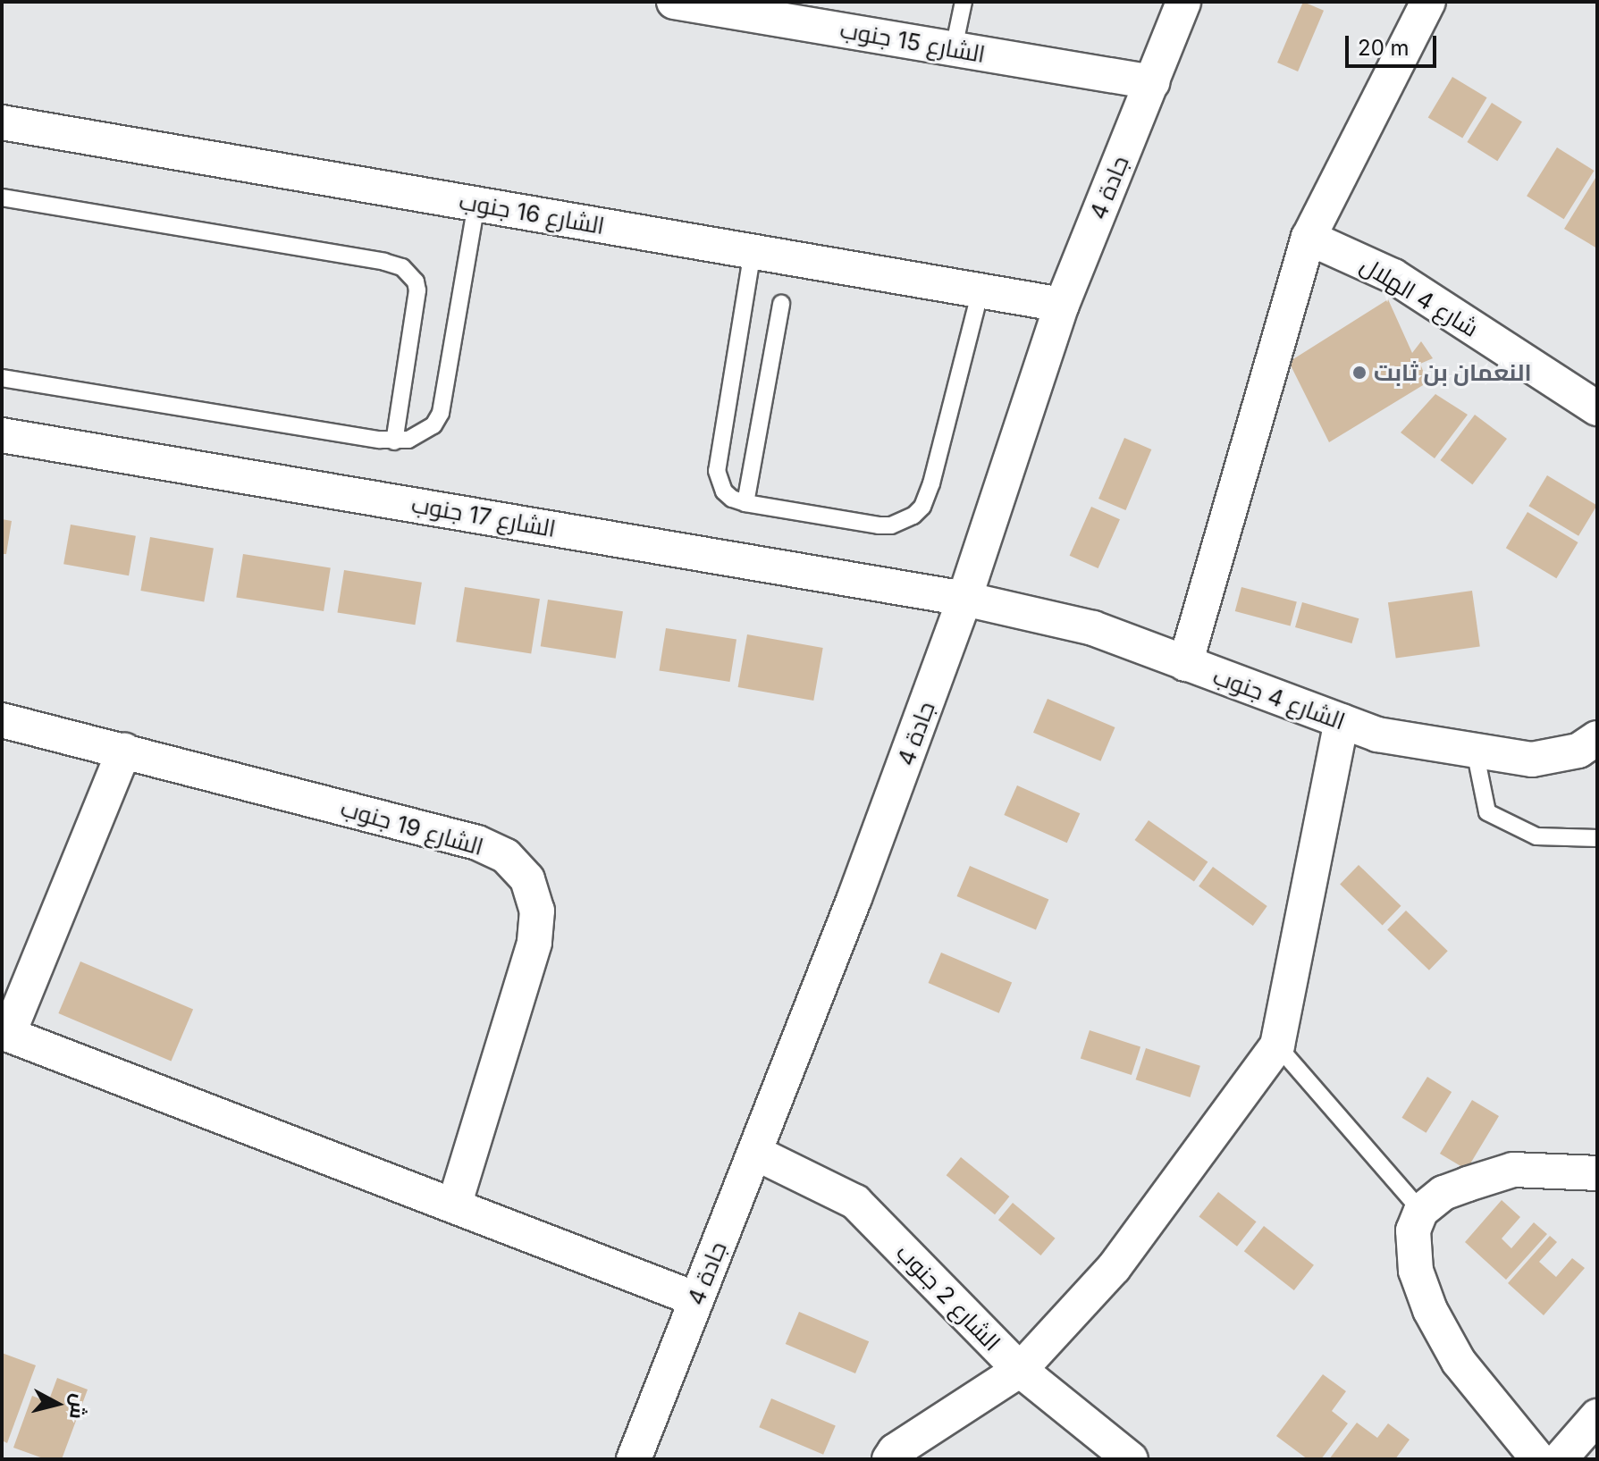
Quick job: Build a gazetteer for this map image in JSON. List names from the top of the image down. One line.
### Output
{"streets":{"street":["الشارع 15 جنوب","جادة 4","الشارع 16 جنوب","شارع 4 الهلال","الشارع 17 جنوب","الشارع 4 جنوب","الشارع 19 جنوب","الشارع 2 جنوب"]},"crossings":[["الشارع 15 جنوب","جادة 4"],["جادة 4","الشارع 16 جنوب"],["جادة 4","الشارع 17 جنوب"],["جادة 4","الشارع 4 جنوب"],["جادة 4","الشارع 2 جنوب"],["الشارع 17 جنوب","الشارع 4 جنوب"]],"places":["النعمان بن ثابت"],"scale_bar":"20 m","north":"right"}
